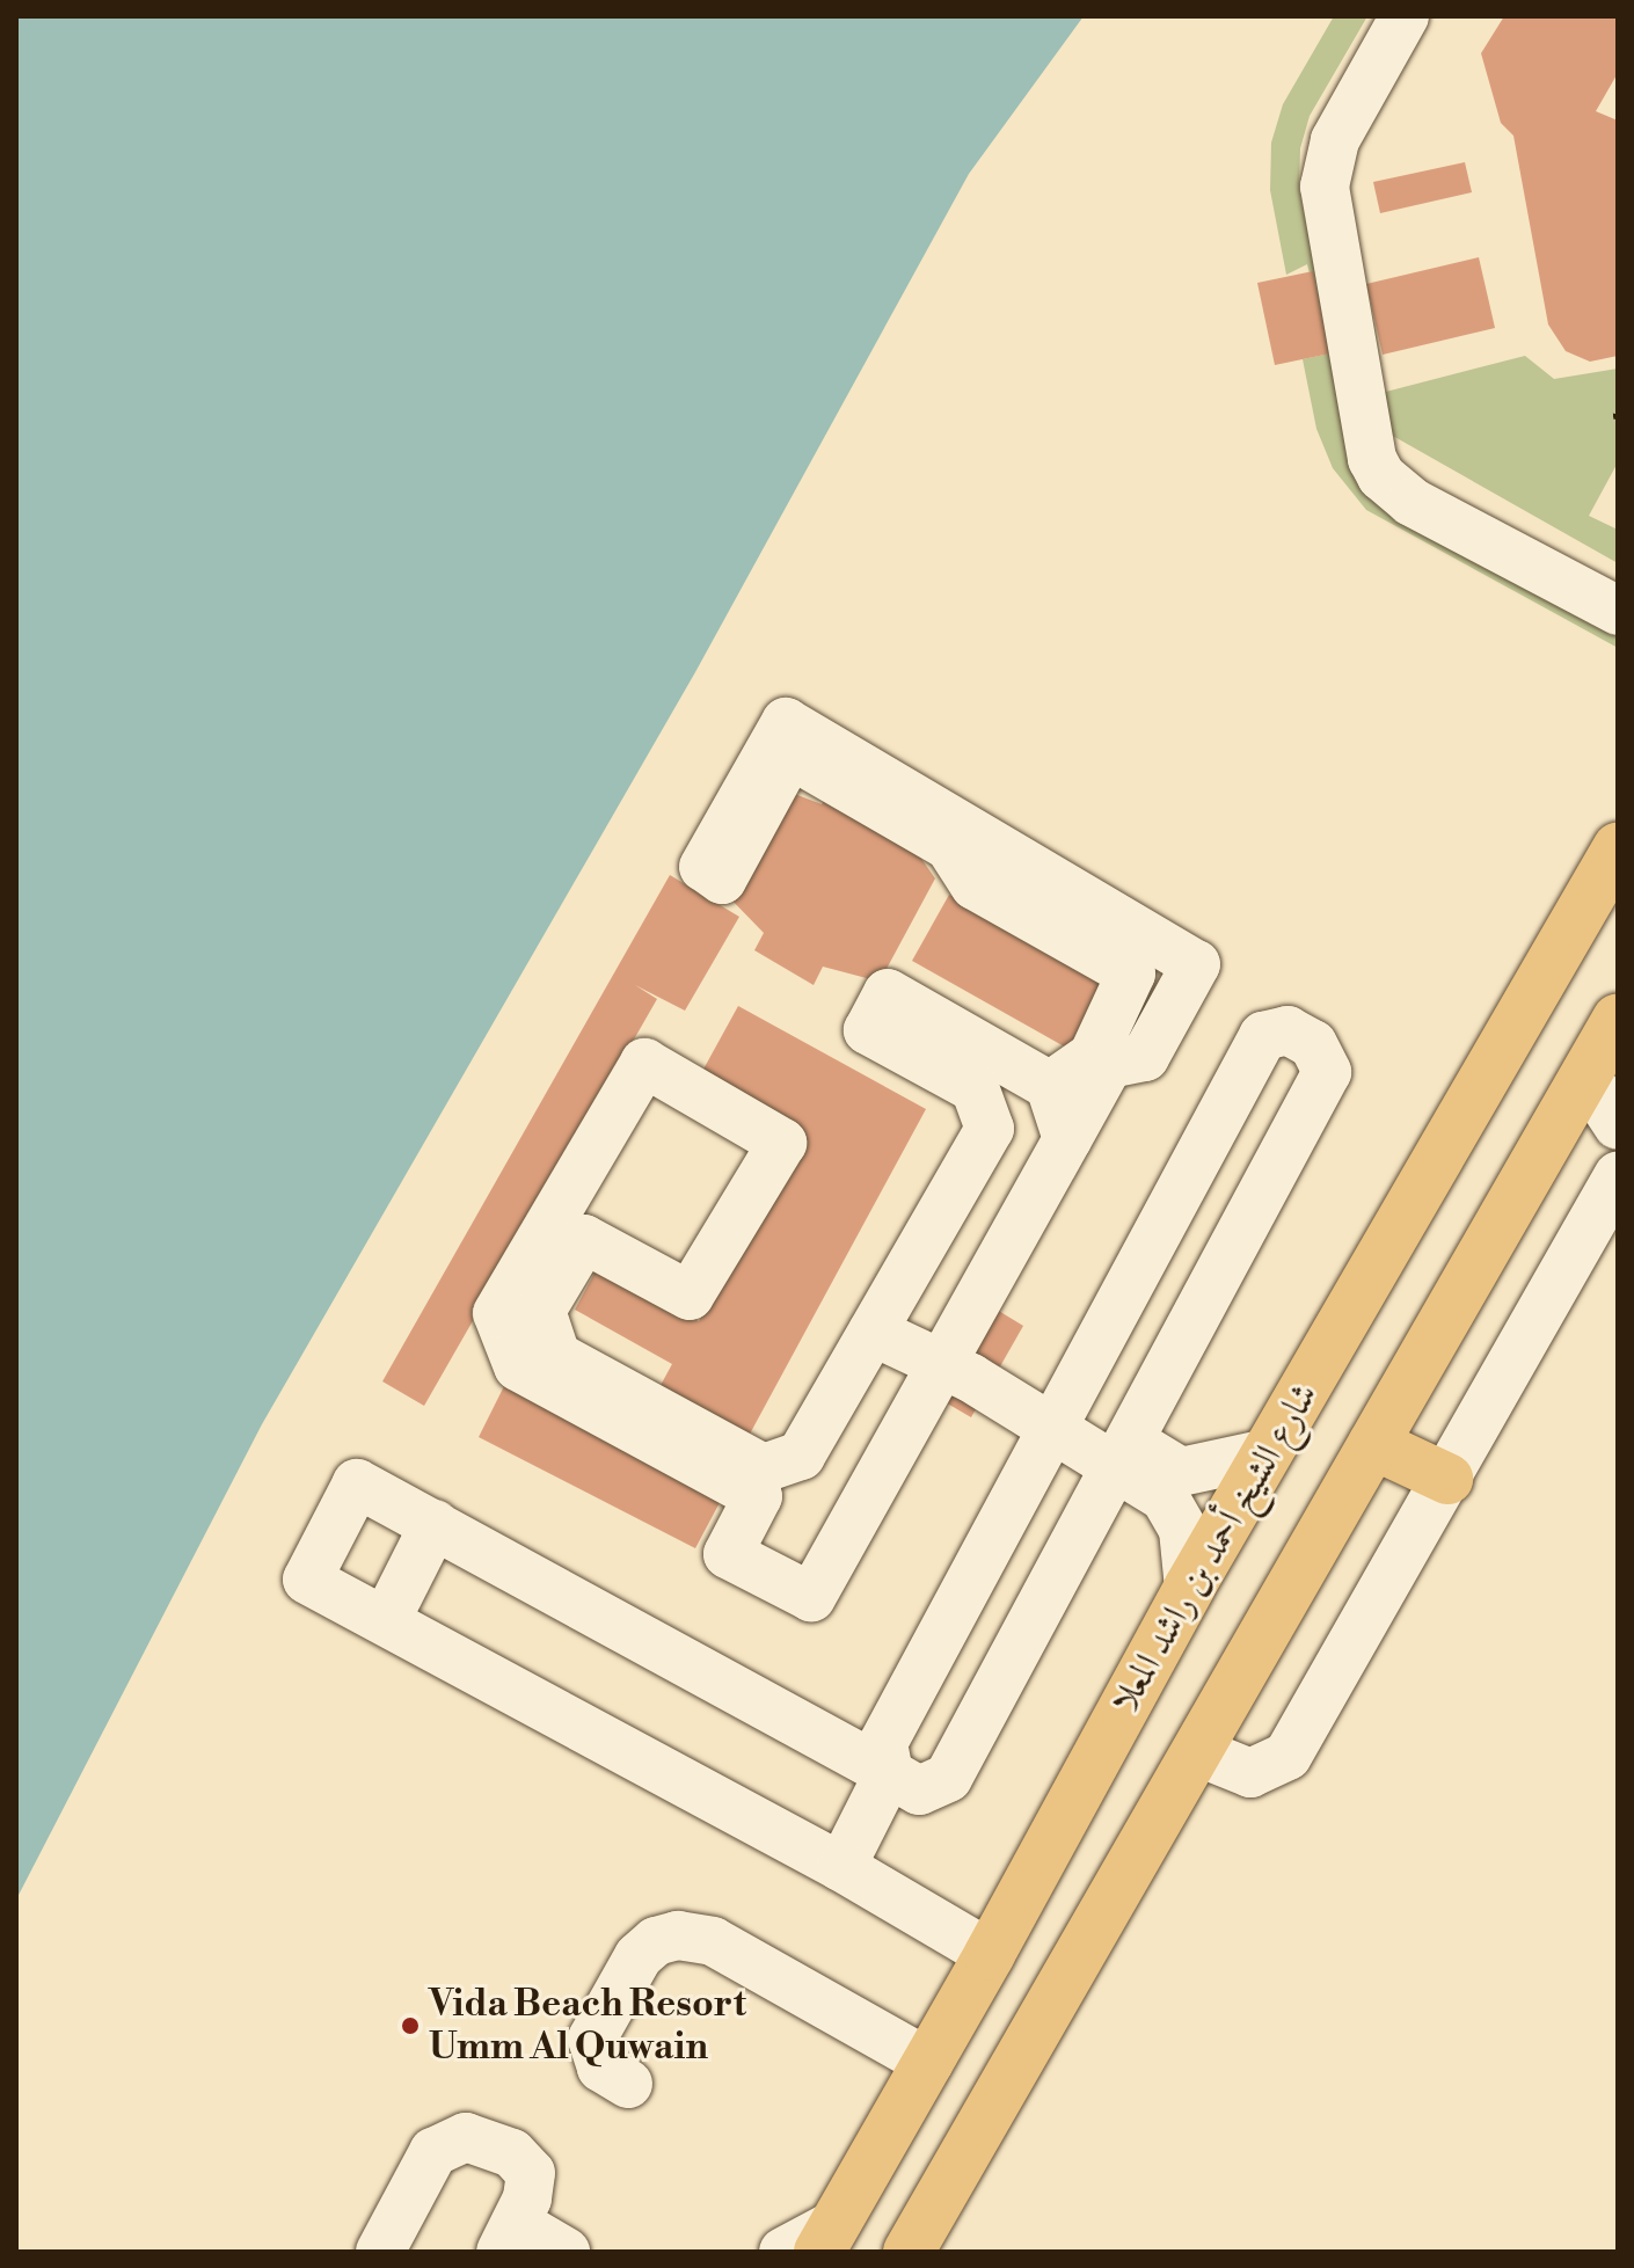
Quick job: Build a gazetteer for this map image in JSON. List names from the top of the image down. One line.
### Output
{"streets":{"main road":["شارع الشيخ أحمد بن راشد المعلا"]},"places":["Vida Beach Resort Umm Al Quwain"]}
